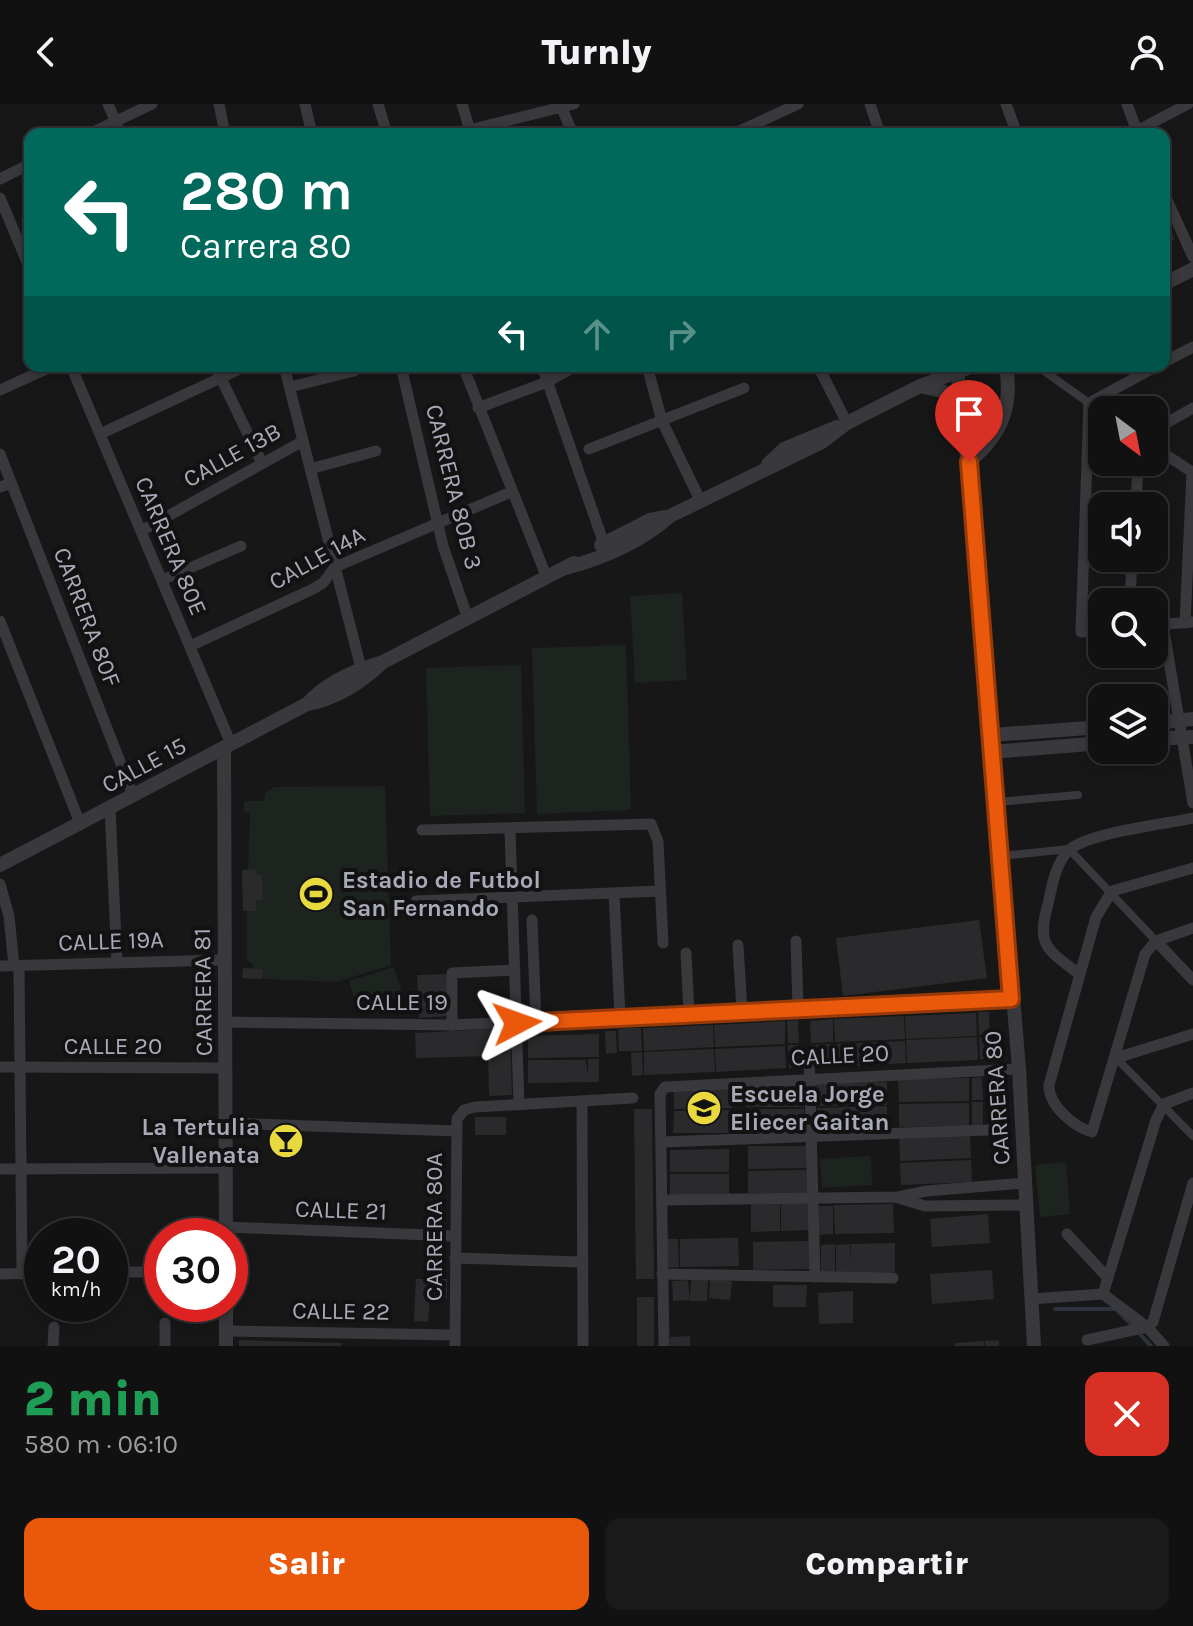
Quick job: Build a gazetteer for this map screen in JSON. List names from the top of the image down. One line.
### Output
{"streets":{"street":["CALLE 13B","CARRERA 80B 3","CARRERA 80E","CALLE 14A","CARRERA 80F","CALLE 15","CALLE 19A","CARRERA 81","CALLE 19","CALLE 20","CARRERA 80","CALLE 21","CARRERA 80A","CALLE 22"]},"crossings":[["CALLE 13B","CARRERA 80E"],["CARRERA 80B 3","CALLE 14A"],["CARRERA 80B 3","CALLE 15"],["CARRERA 80E","CALLE 14A"],["CARRERA 80E","CALLE 15"],["CARRERA 80E","CARRERA 81"],["CARRERA 80F","CALLE 15"],["CALLE 15","CARRERA 81"],["CALLE 19A","CARRERA 81"],["CARRERA 81","CALLE 19"],["CARRERA 81","CALLE 20"],["CALLE 19","CARRERA 80"],["CALLE 20","CARRERA 80"],["CALLE 21","CARRERA 80A"],["CARRERA 80A","CALLE 22"]],"places":{"sports":["Estadio de Futbol San Fernando"],"school or university":["Escuela Jorge Eliecer Gaitan"],"bar":["La Tertulia Vallenata"]},"north":"bottom right","page":{"header":"Turnly","turn":["280 m","Carrera 80"],"speed":"20 km/h","limit":"30","heading":["2 min","580 m · 06:10"],"buttons":["Salir","Compartir"]}}
